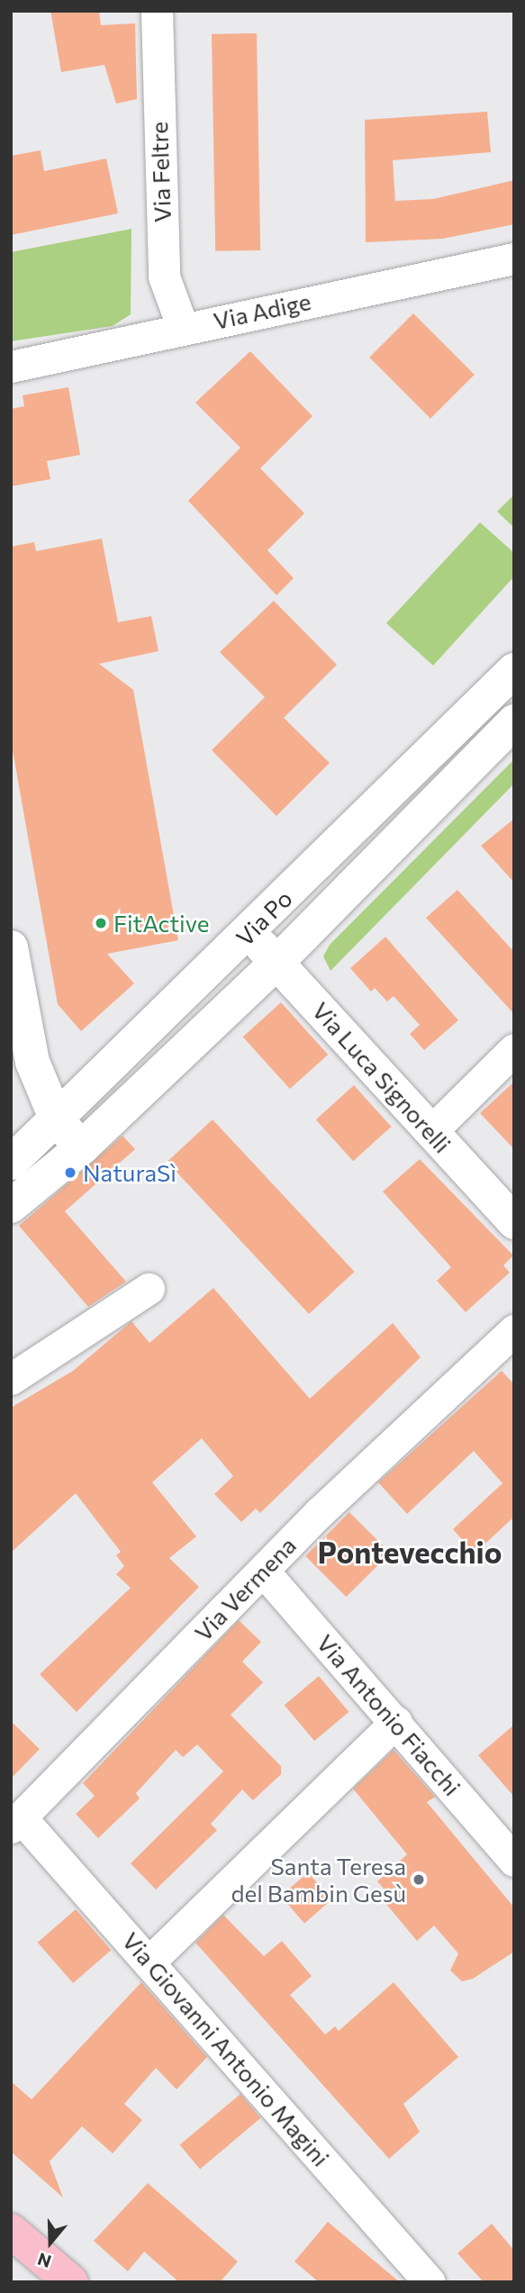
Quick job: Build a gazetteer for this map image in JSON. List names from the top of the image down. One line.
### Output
{"streets":{"main road":["Via Po","Via Luca Signorelli"],"street":["Via Feltre","Via Adige","Via Vermena","Via Antonio Fiacchi","Via Giovanni Antonio Magini"]},"crossings":[["Via Feltre","Via Adige"],["Via Po","Via Luca Signorelli"],["Via Vermena","Via Antonio Fiacchi"],["Via Vermena","Via Giovanni Antonio Magini"]],"districts":["Pontevecchio"],"places":["FitActive","NaturaSì","Santa Teresa del Bambin Gesù"],"north":"bottom"}
